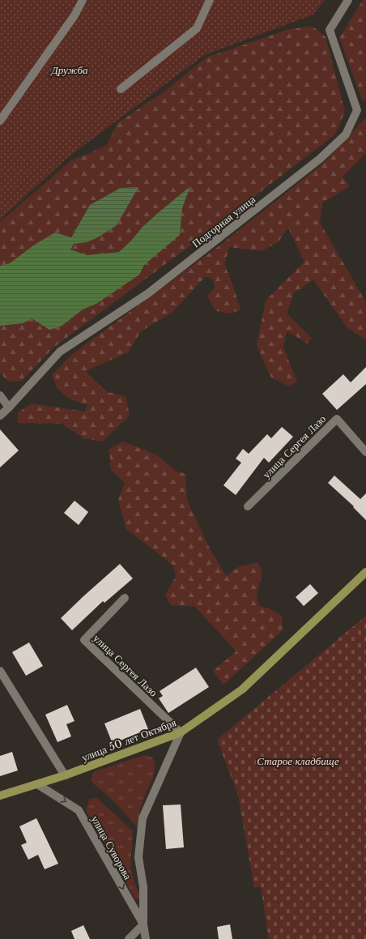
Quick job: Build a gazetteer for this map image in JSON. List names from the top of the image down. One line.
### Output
{"streets":{"main road":["улица 50 лет Октября"],"street":["Подгорная улица","улица Сергея Лазо","улица Суворова"]},"crossings":[["улица Сергея Лазо","улица 50 лет Октября"],["улица 50 лет Октября","улица Суворова"]],"one_way":["улица Суворова"],"parks":["Дружба","Старое кладбище"]}
